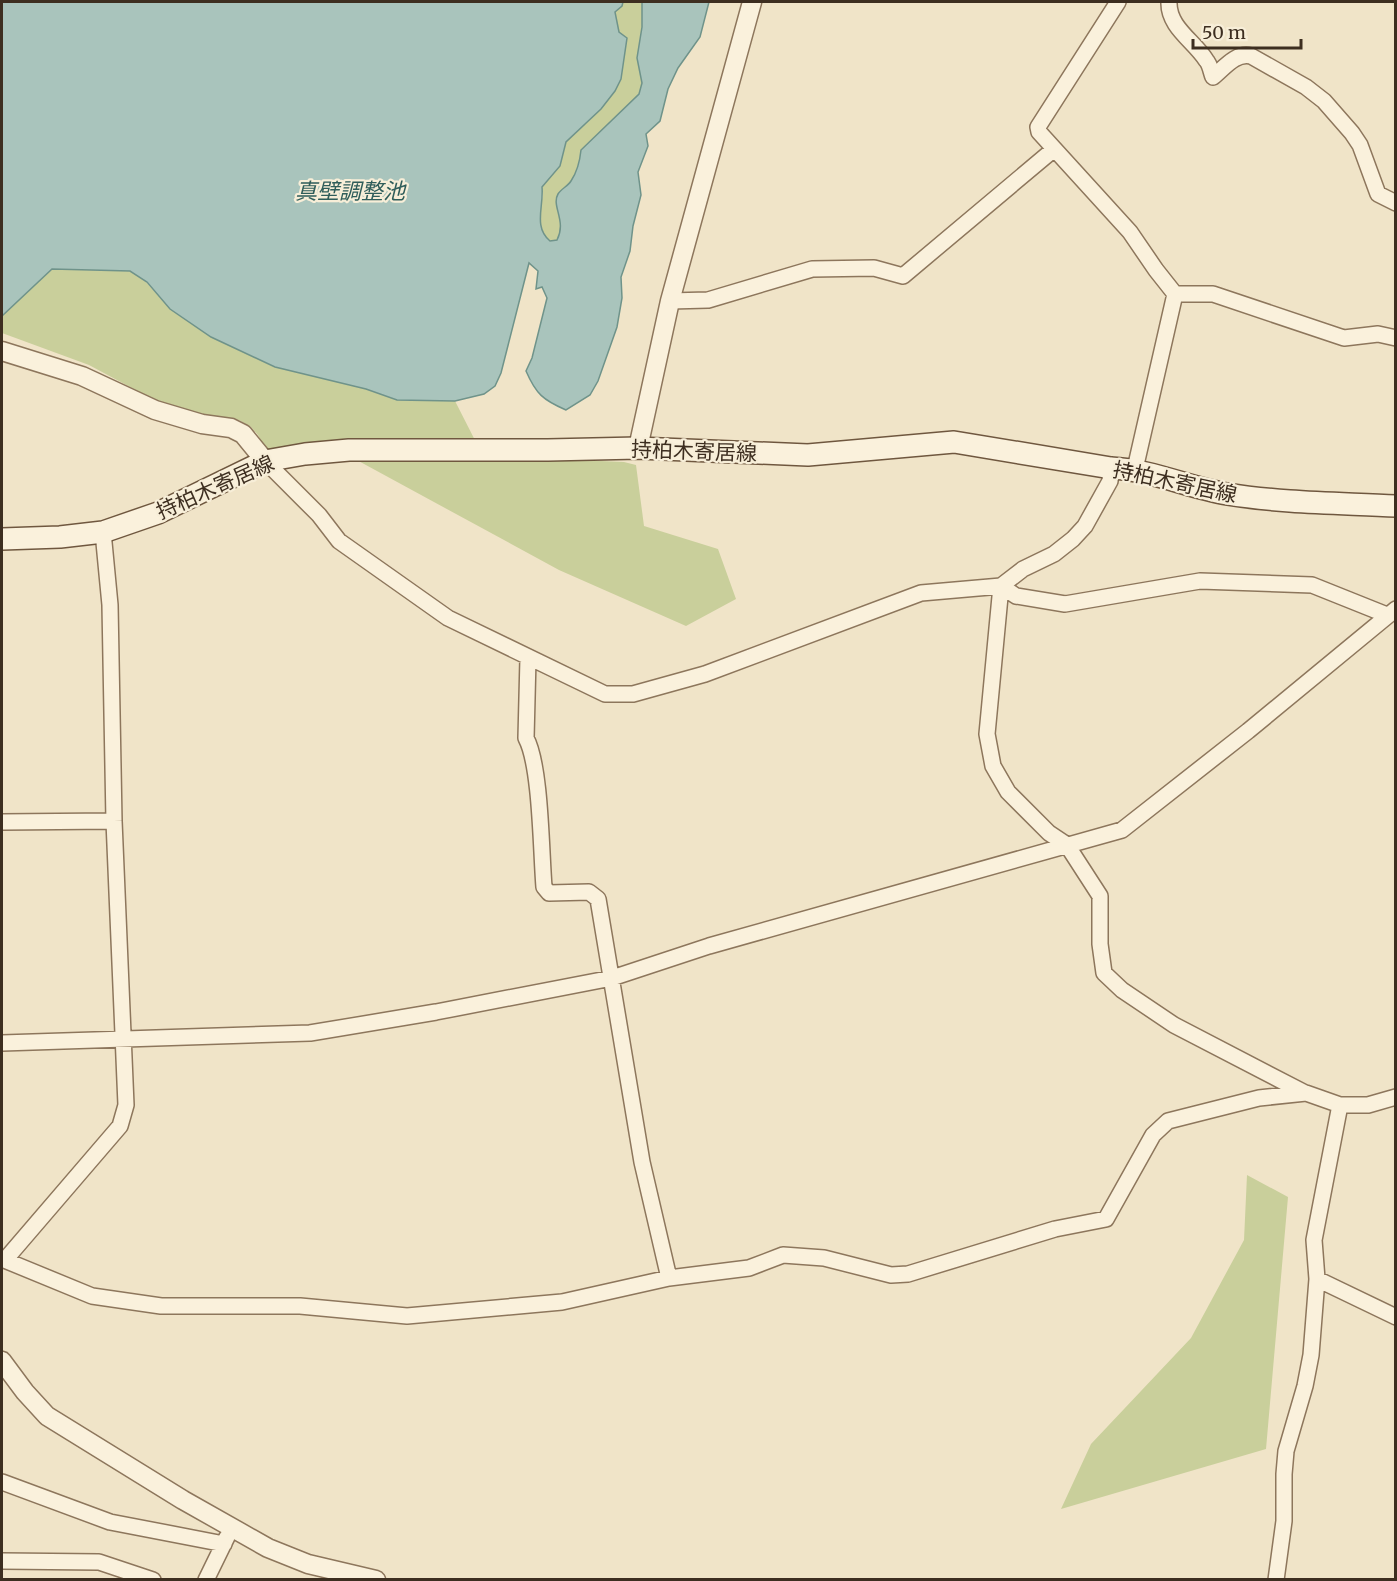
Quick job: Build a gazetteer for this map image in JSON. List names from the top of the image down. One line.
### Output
{"streets":{"main road":["持柏木寄居線"]},"water":["真壁調整池"],"scale_bar":"50 m"}
